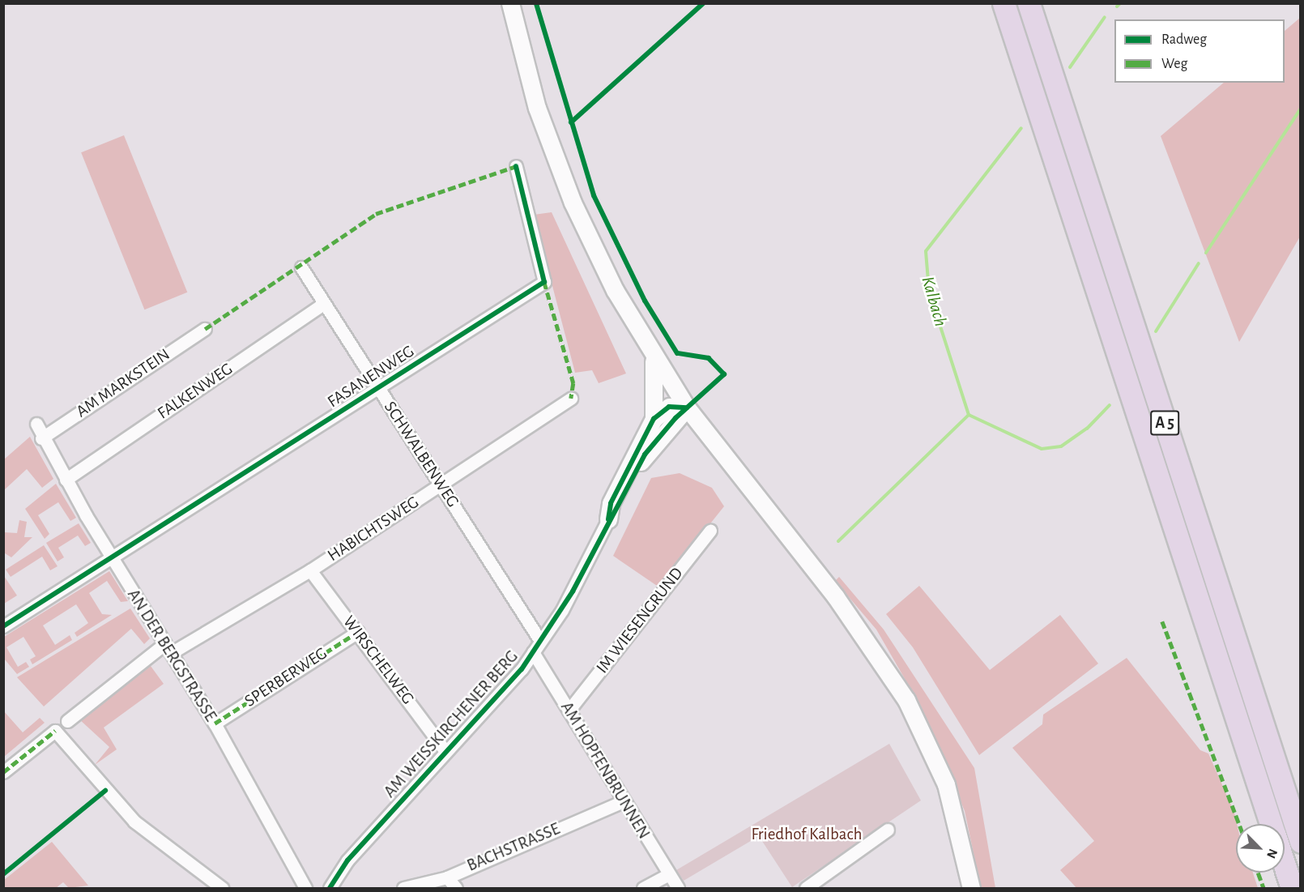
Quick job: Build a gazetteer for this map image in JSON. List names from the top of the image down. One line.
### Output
{"streets":{"highway":["A 5"],"main road":["AM WEISSKIRCHENER BERG"],"street":["FASANENWEG","AM MARKSTEIN","FALKENWEG","SCHWALBENWEG","HABICHTSWEG","IM WIESENGRUND","AN DER BERGSTRASSE","WIRSCHELWEG","SPERBERWEG","AM HOPFENBRUNNEN","BACHSTRASSE"]},"crossings":[["FASANENWEG","SCHWALBENWEG"],["FASANENWEG","AN DER BERGSTRASSE"],["AM MARKSTEIN","AN DER BERGSTRASSE"],["FALKENWEG","SCHWALBENWEG"],["FALKENWEG","AN DER BERGSTRASSE"],["SCHWALBENWEG","HABICHTSWEG"],["SCHWALBENWEG","AM WEISSKIRCHENER BERG"],["HABICHTSWEG","AN DER BERGSTRASSE"],["HABICHTSWEG","WIRSCHELWEG"],["IM WIESENGRUND","AM HOPFENBRUNNEN"],["AN DER BERGSTRASSE","SPERBERWEG"],["WIRSCHELWEG","SPERBERWEG"],["WIRSCHELWEG","AM WEISSKIRCHENER BERG"],["AM WEISSKIRCHENER BERG","AM HOPFENBRUNNEN"],["AM HOPFENBRUNNEN","BACHSTRASSE"]],"water":["Kalbach"],"parks":["Friedhof Kalbach"],"legend":["Radweg","Weg"],"north":"bottom right"}
